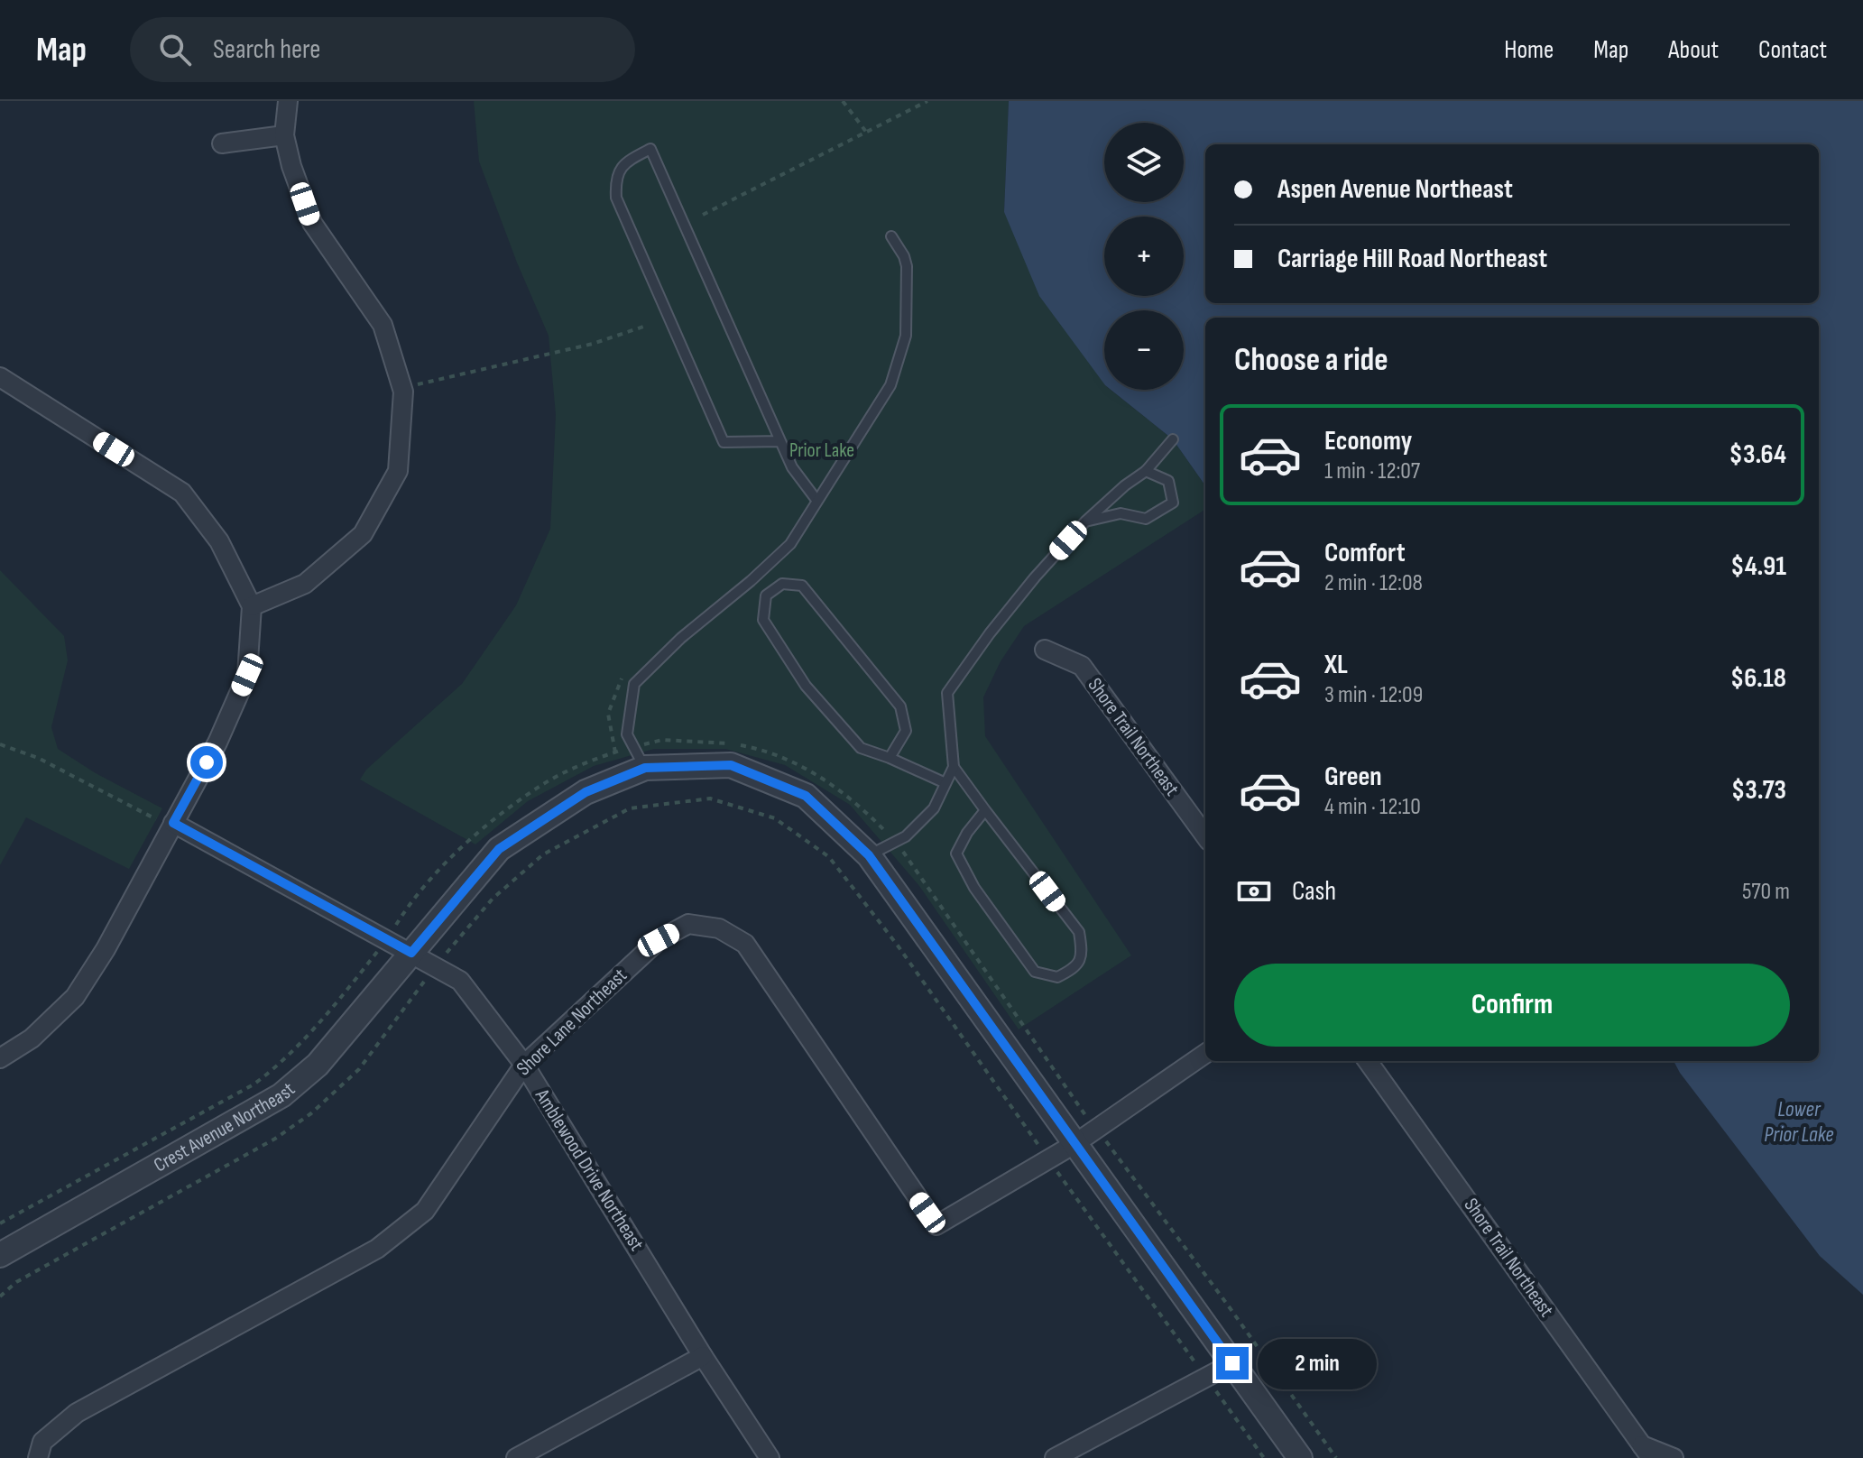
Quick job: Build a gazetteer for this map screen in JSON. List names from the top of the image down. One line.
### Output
{"streets":{"street":["Shore Trail Northeast","Shore Lane Northeast","Crest Avenue Northeast","Amblewood Drive Northeast"]},"crossings":[["Shore Lane Northeast","Amblewood Drive Northeast"],["Crest Avenue Northeast","Amblewood Drive Northeast"]],"water":["Lower Prior Lake"],"parks":["Prior Lake"],"page":{"header":"Map","search":"Search here","nav":["Home","Map","About","Contact"],"map_buttons":["+","−"],"banner":["Aspen Avenue Northeast","Carriage Hill Road Northeast"],"heading":"Choose a ride","list":[{"name":"Economy","note":"1 min · 12:07","value":"$3.64"},{"name":"Comfort","note":"2 min · 12:08","value":"$4.91"},{"name":"XL","note":"3 min · 12:09","value":"$6.18"},{"name":"Green","note":"4 min · 12:10","value":"$3.73"}],"pay":["Cash","570 m"],"buttons":"Confirm","bubble":"2 min"}}
